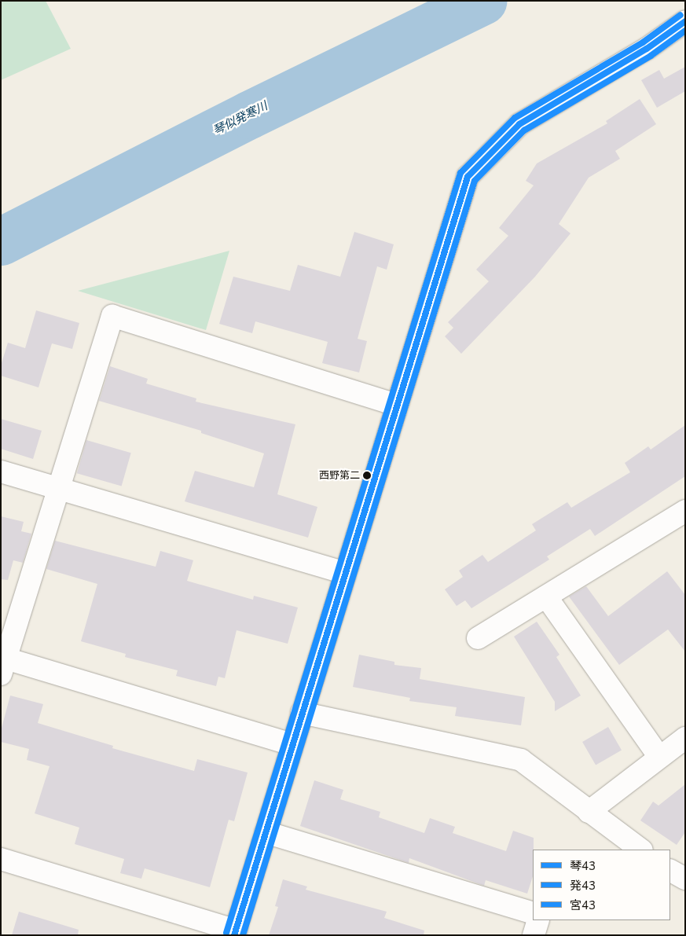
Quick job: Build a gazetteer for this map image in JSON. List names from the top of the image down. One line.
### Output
{"water":["琴似発寒川"],"places":["西野第二"],"lines":["transit line 宮43","transit line 琴43","transit line 発43"],"legend":["琴43","発43","宮43"]}
